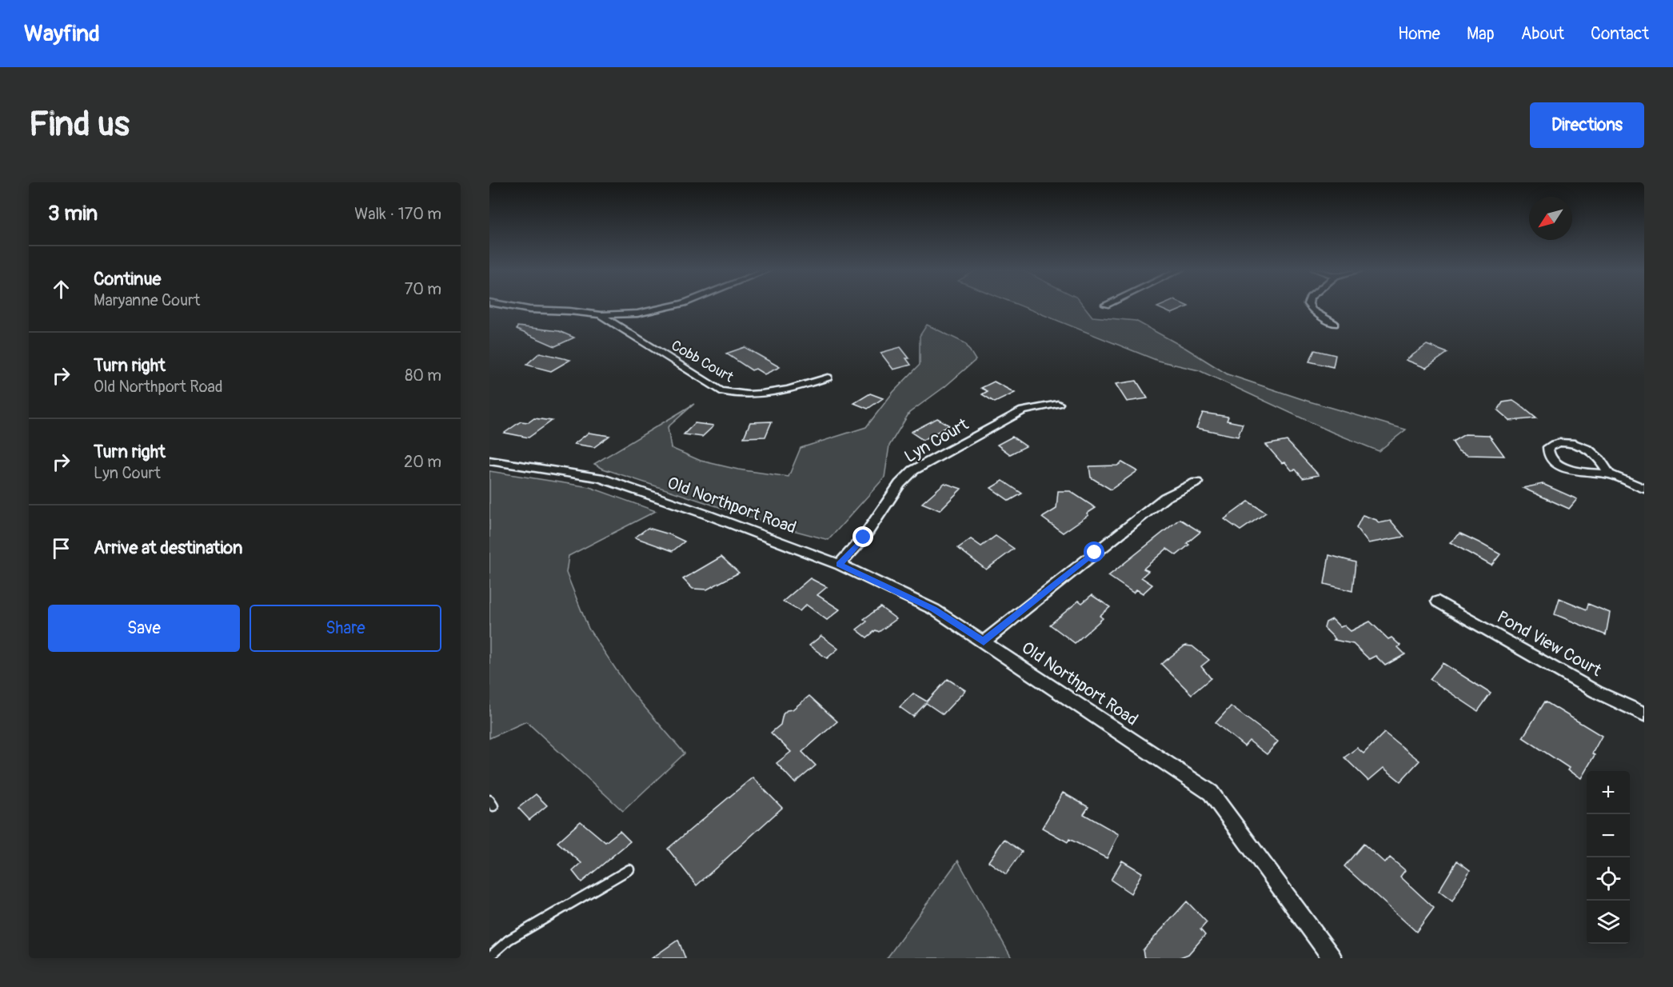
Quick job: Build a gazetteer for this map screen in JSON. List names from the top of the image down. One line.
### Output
{"streets":{"street":["Cobb Court","Lyn Court","Old Northport Road","Pond View Court"]},"crossings":[["Lyn Court","Old Northport Road"]],"north":"bottom left","page":{"header":"Wayfind","nav":["Home","Map","About","Contact"],"buttons":["Directions",["Save","Share"]],"title":"Find us","heading":["3 min","Walk · 170 m"],"list":[["Continue","Maryanne Court","70 m"],["Turn right","Old Northport Road","80 m"],["Turn right","Lyn Court","20 m"],"Arrive at destination"],"map_buttons":["+","−"]}}
